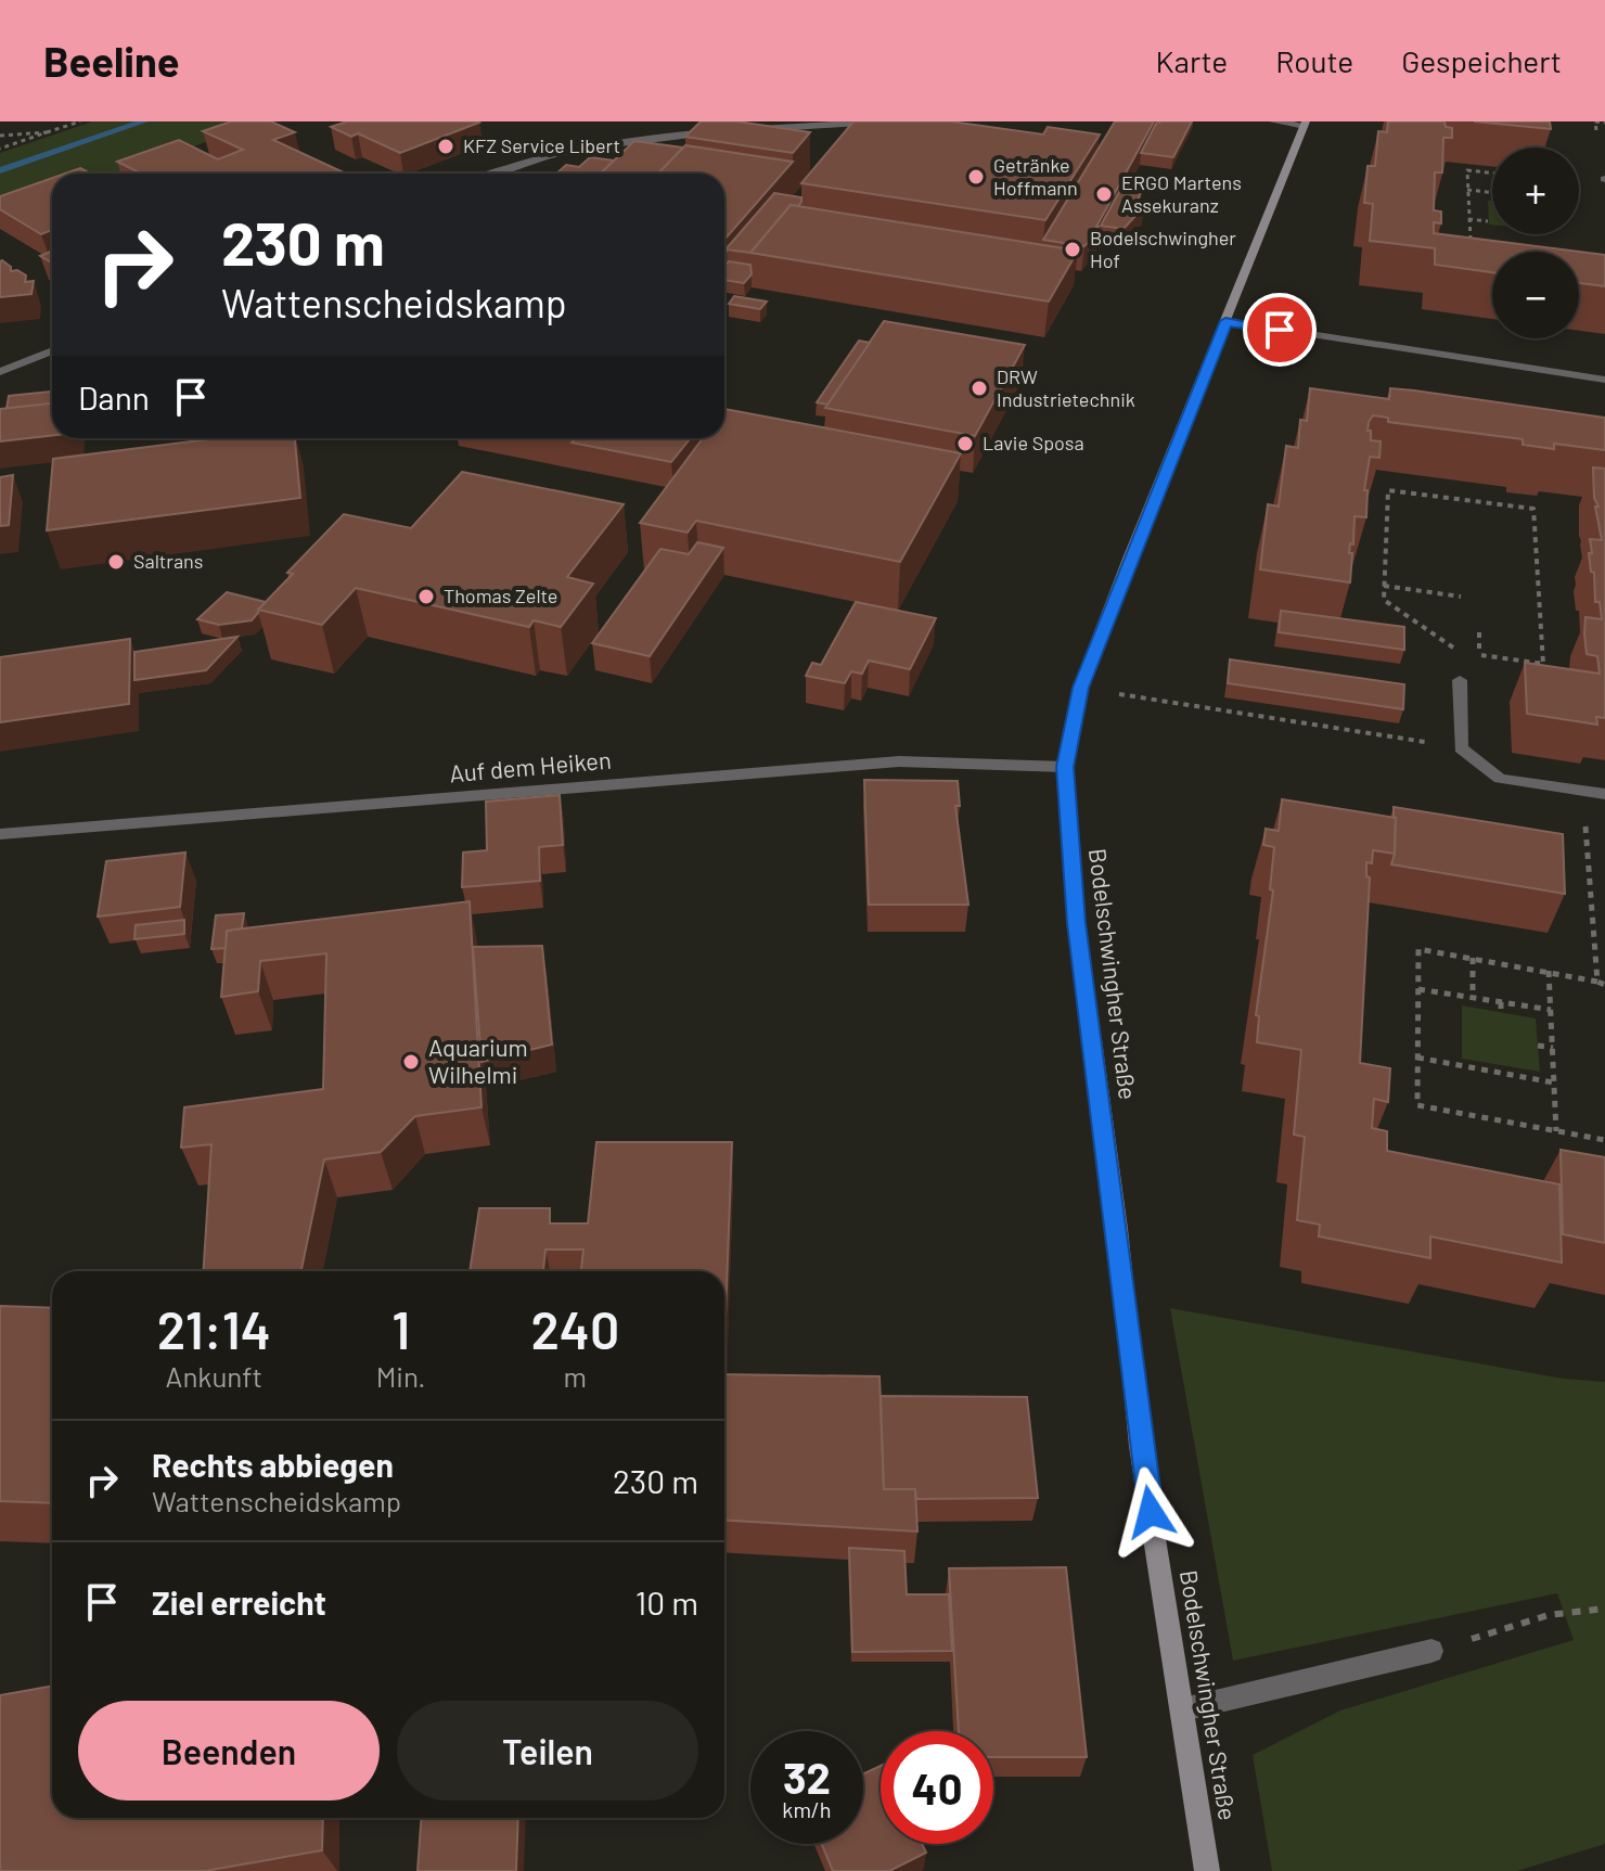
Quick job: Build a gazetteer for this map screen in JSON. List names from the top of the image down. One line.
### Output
{"streets":{"street":["Auf dem Heiken","Bodelschwingher Straße"]},"crossings":[["Auf dem Heiken","Bodelschwingher Straße"]],"places":["KFZ Service Libert","Getränke Hoffmann","ERGO Martens Assekuranz","Bodelschwingher Hof","DRW Industrietechnik","Lavie Sposa","Saltrans","Thomas Zelte","Aquarium Wilhelmi"],"page":{"header":"Beeline","nav":["Karte","Route","Gespeichert"],"map_buttons":["+","−"],"turn":["230 m","Wattenscheidskamp"],"then":"Dann","eta":["21:14","Ankunft","1","Min.","240","m"],"list":[{"name":"Rechts abbiegen","note":"Wattenscheidskamp","value":"230 m"},{"name":"Ziel erreicht","value":"10 m"}],"buttons":["Beenden","Teilen"],"speed":"32 km/h","limit":"40"}}
